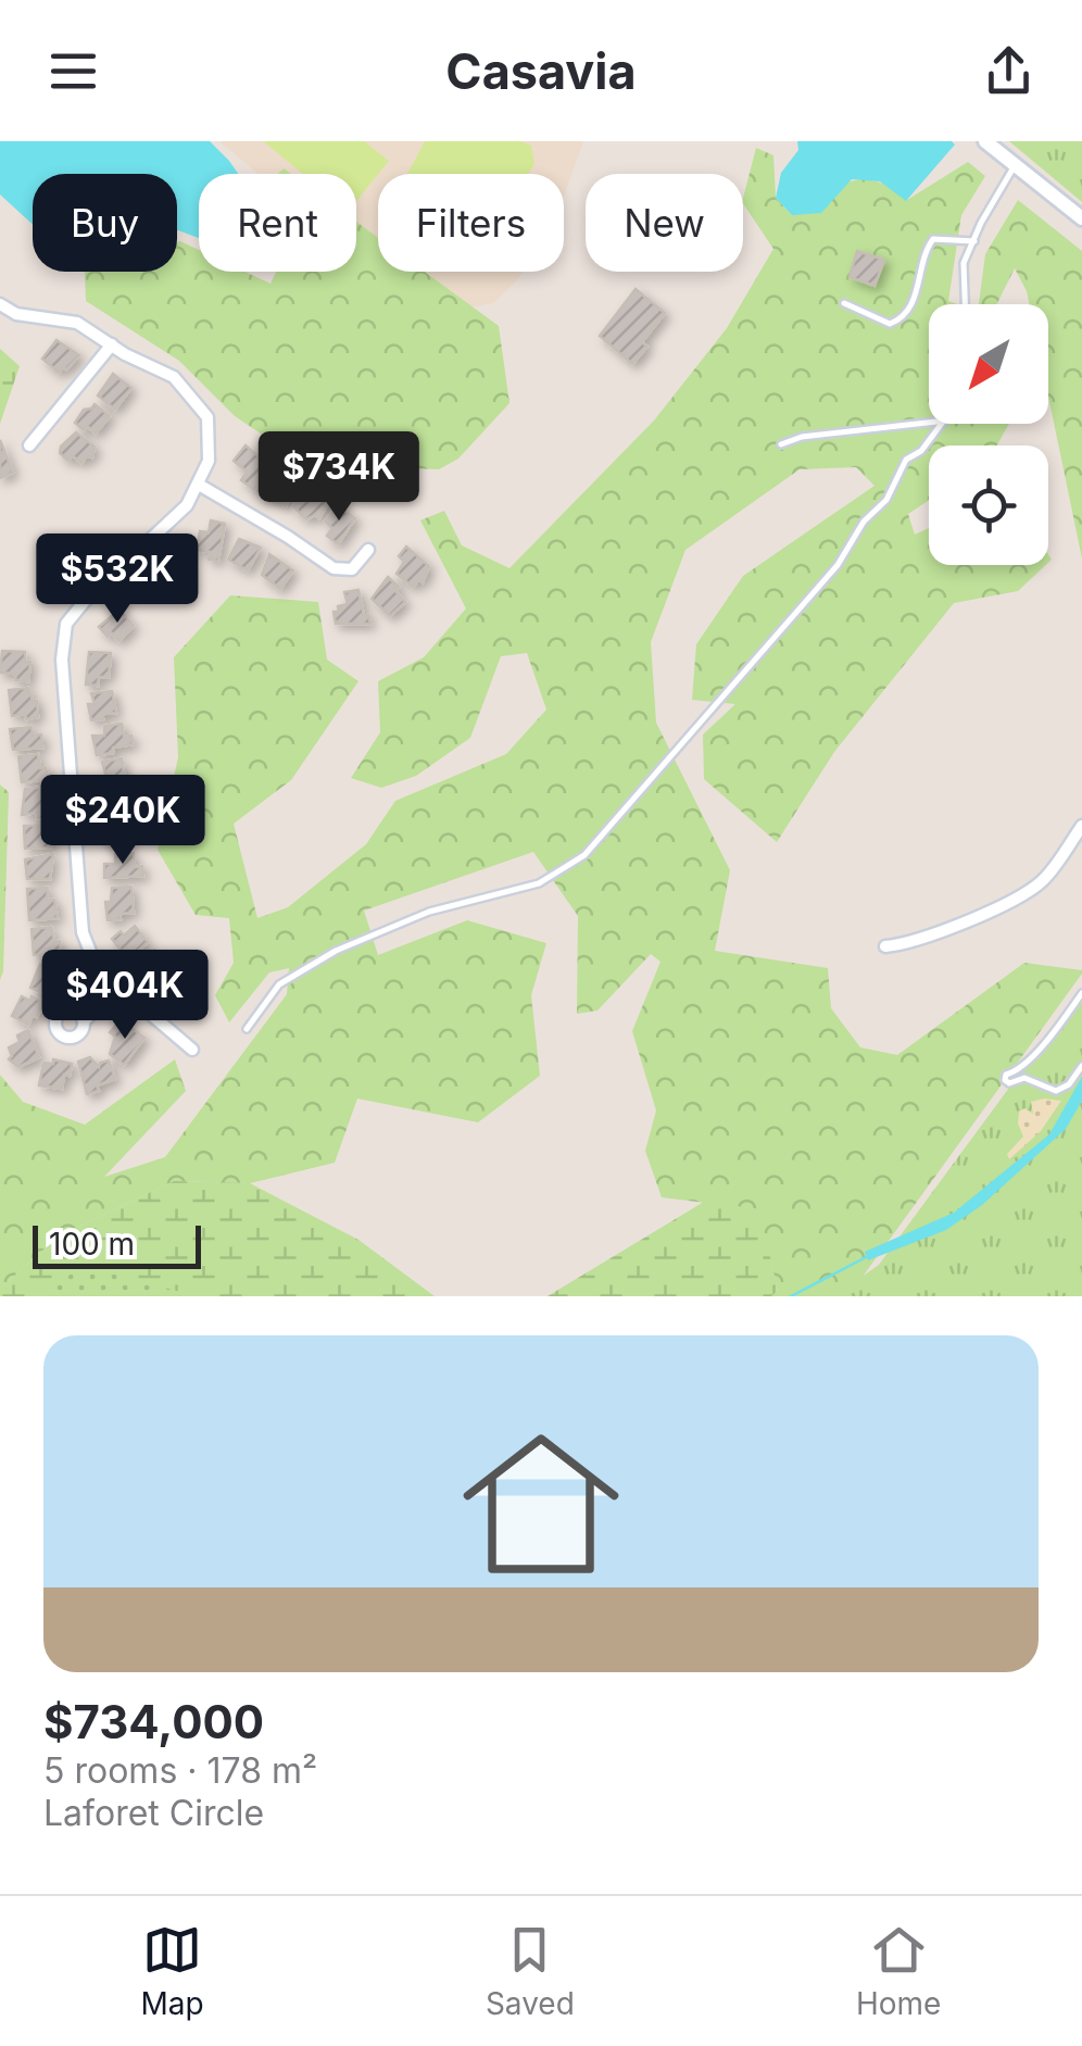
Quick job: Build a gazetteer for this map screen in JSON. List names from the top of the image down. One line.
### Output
{"scale_bar":"100 m","north":"bottom left","page":{"header":"Casavia","chip":["Buy","Rent","Filters","New"],"price":["$734K","$532K","$240K","$404K"],"scale":"100 m","list":[{"name":"$734,000","note":"5 rooms · 178 m² · Laforet Circle"}],"tabs":["Map","Saved","Home"]}}
